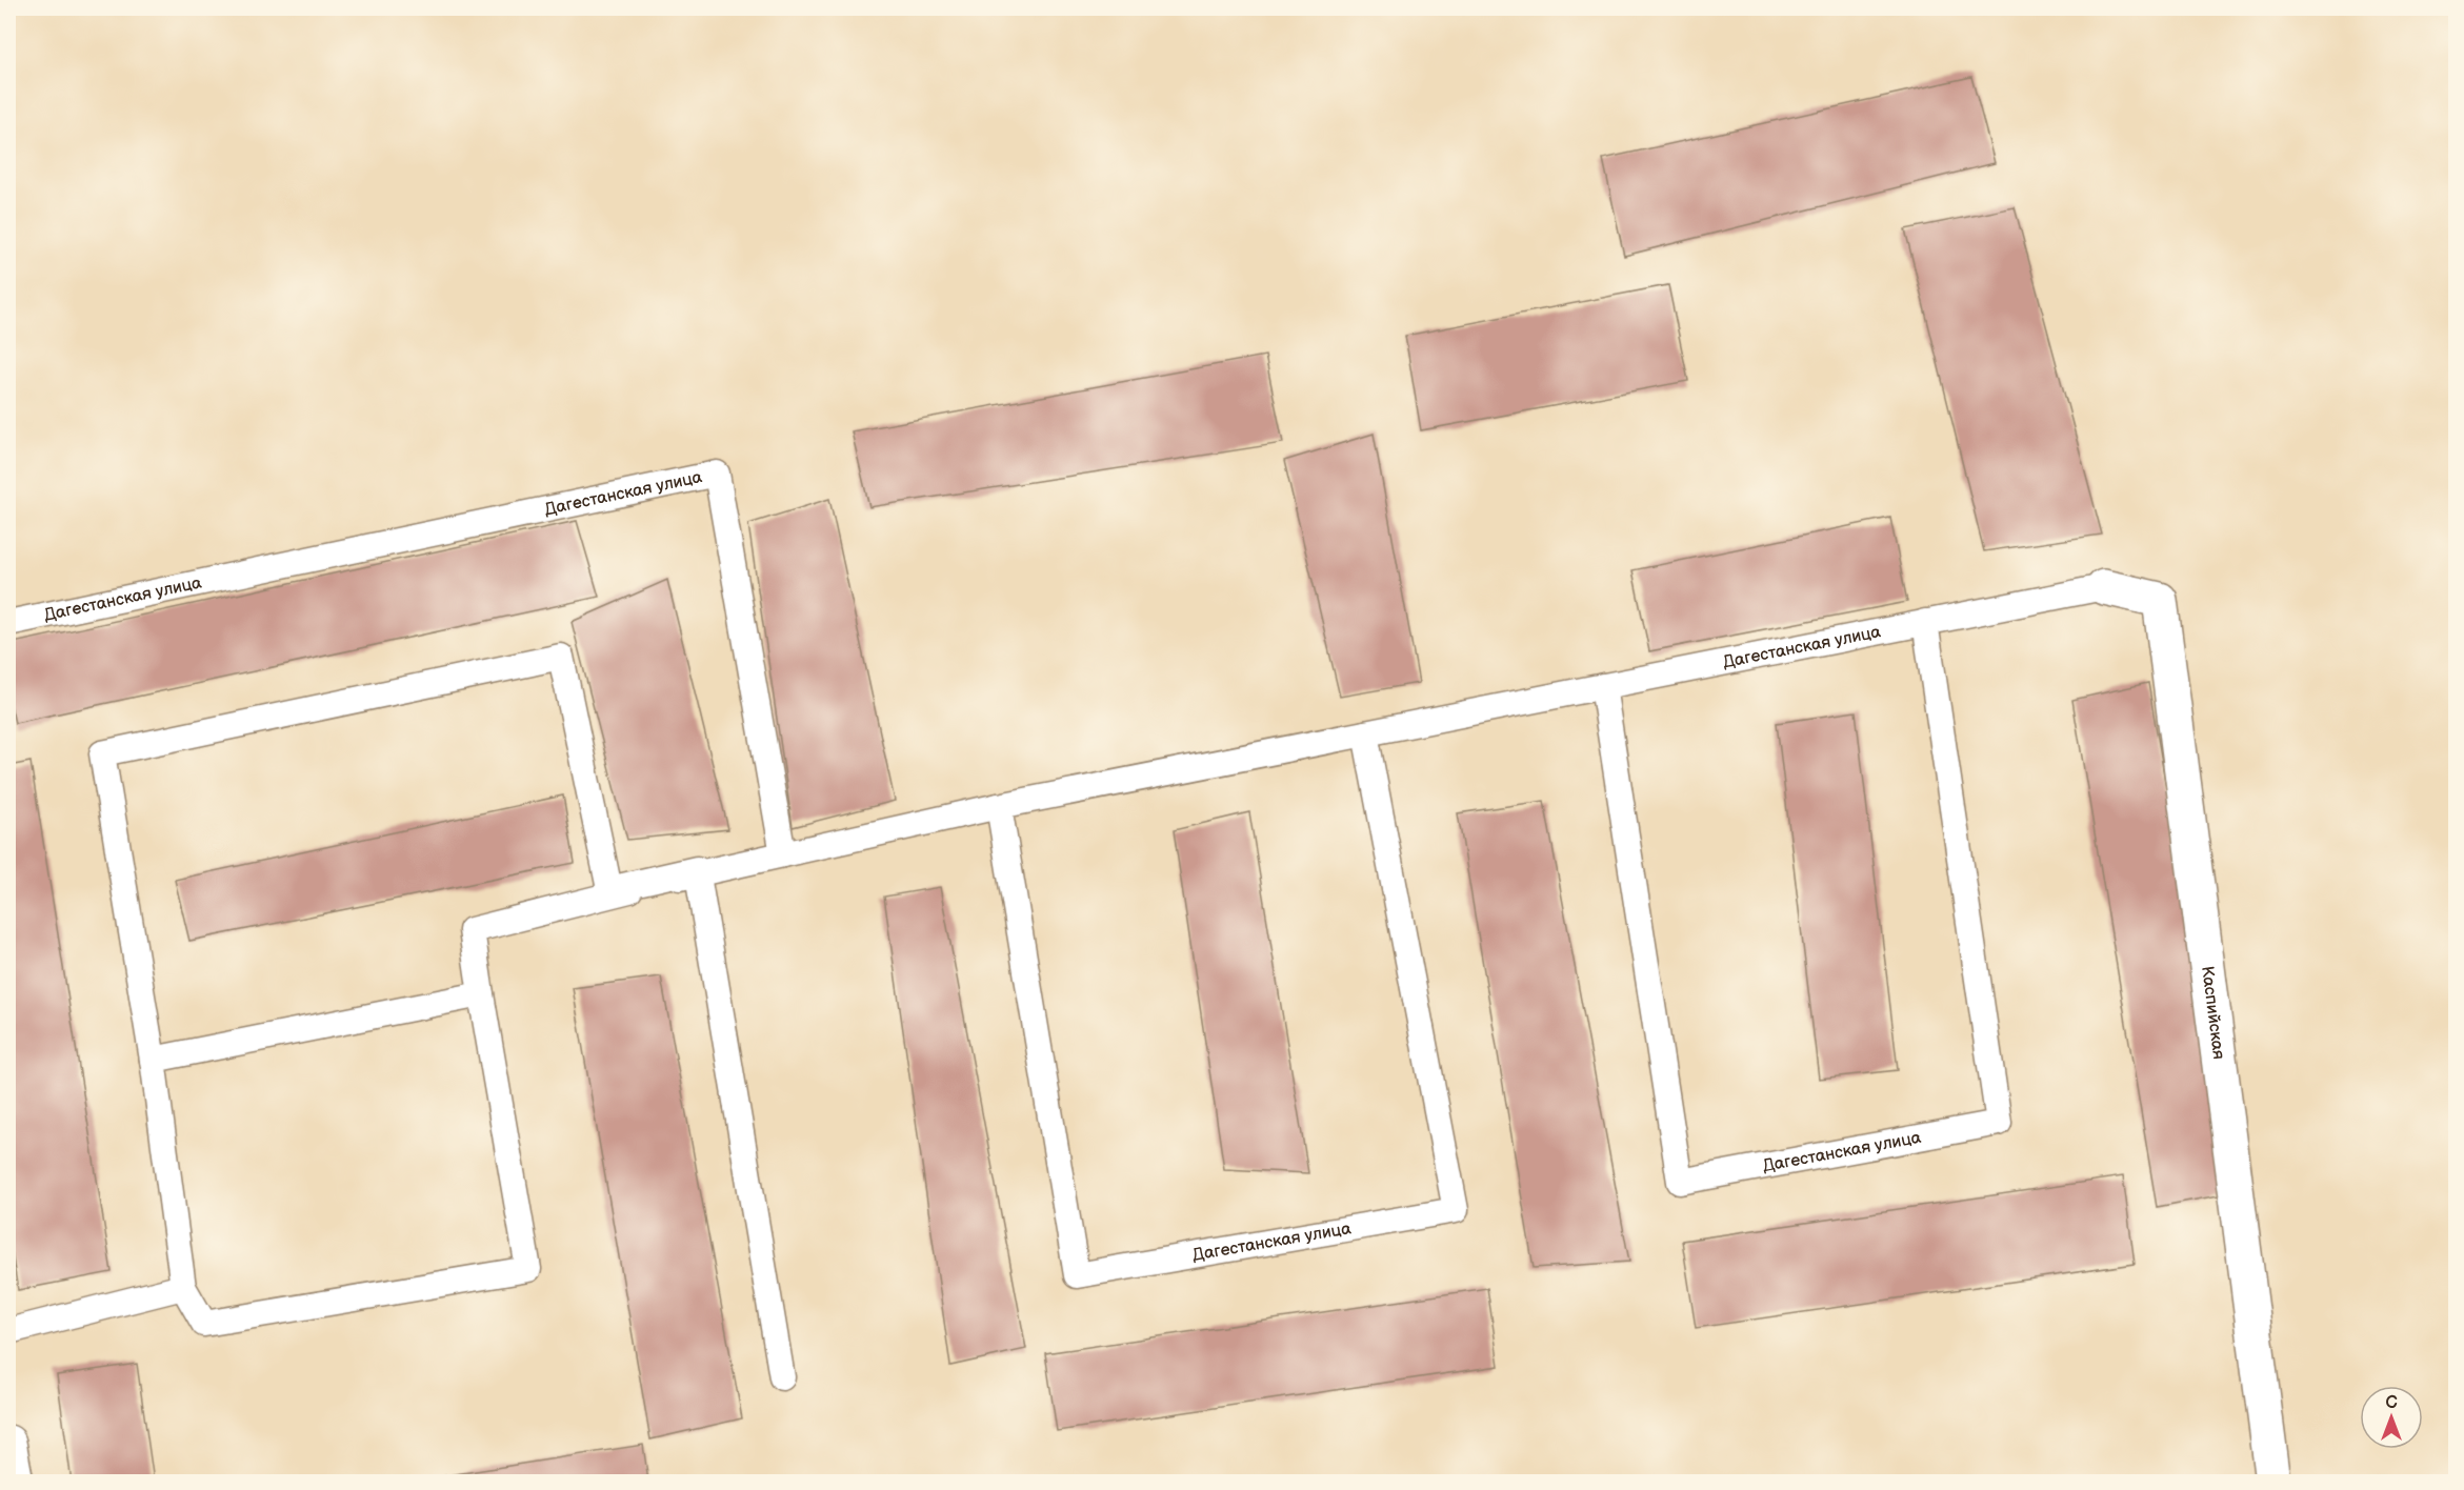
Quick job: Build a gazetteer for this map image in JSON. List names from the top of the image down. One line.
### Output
{"streets":{"street":["Каспийская"],"lane":["Дагестанская улица"]},"crossings":[["Дагестанская улица","Каспийская"]],"north":"top"}
